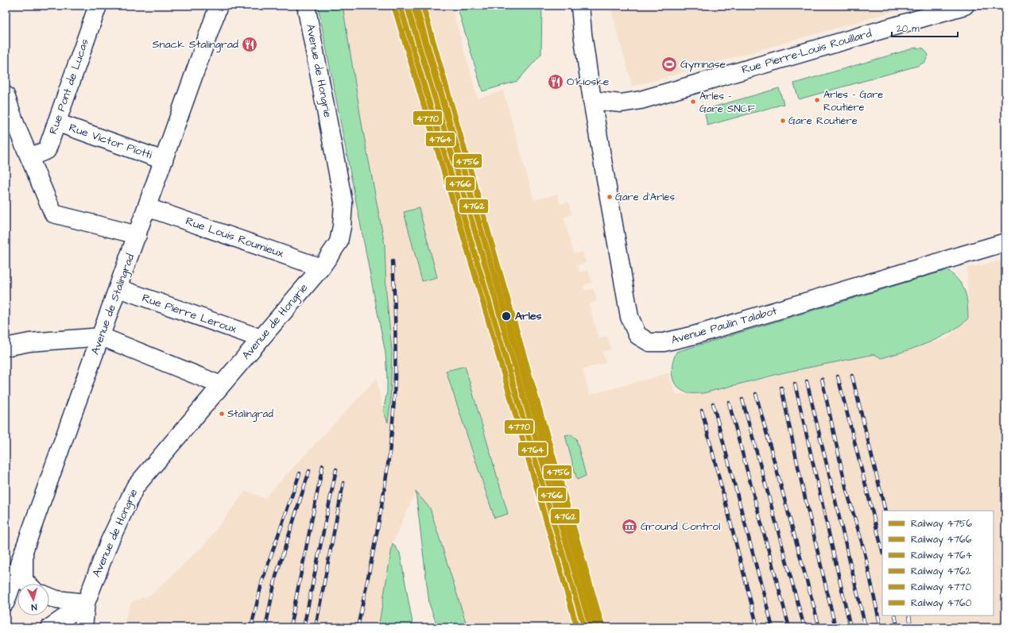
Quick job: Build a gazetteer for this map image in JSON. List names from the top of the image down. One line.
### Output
{"streets":{"street":["Rue Pierre-Louis Rouillard","Avenue de Hongrie","Rue Pont de Lucas","Rue Victor Piotti","Rue Louis Roumieux","Avenue de Stalingrad","Rue Pierre Leroux","Avenue Paulin Talabot"]},"crossings":[["Rue Pierre-Louis Rouillard","Avenue Paulin Talabot"],["Avenue de Hongrie","Rue Louis Roumieux"],["Avenue de Hongrie","Rue Pierre Leroux"],["Rue Pont de Lucas","Rue Victor Piotti"],["Rue Victor Piotti","Avenue de Stalingrad"],["Rue Louis Roumieux","Avenue de Stalingrad"],["Avenue de Stalingrad","Rue Pierre Leroux"]],"places":{"restaurant":["Snack Stalingrad","O'kioske"],"sports":["Gymnase"],"other":["Arles - Gare Routière","Arles - Gare SNCF","Gare Routière","Gare d'Arles","Arles","Stalingrad"],"museum":["Ground Control"]},"lines":["rail line 4756","rail line 4766","rail line 4762","rail line 4764","rail line 4760","rail line 4770"],"legend":["Railway 4756","Railway 4766","Railway 4764","Railway 4762","Railway 4770","Railway 4760"],"scale_bar":"20 m","north":"bottom"}
